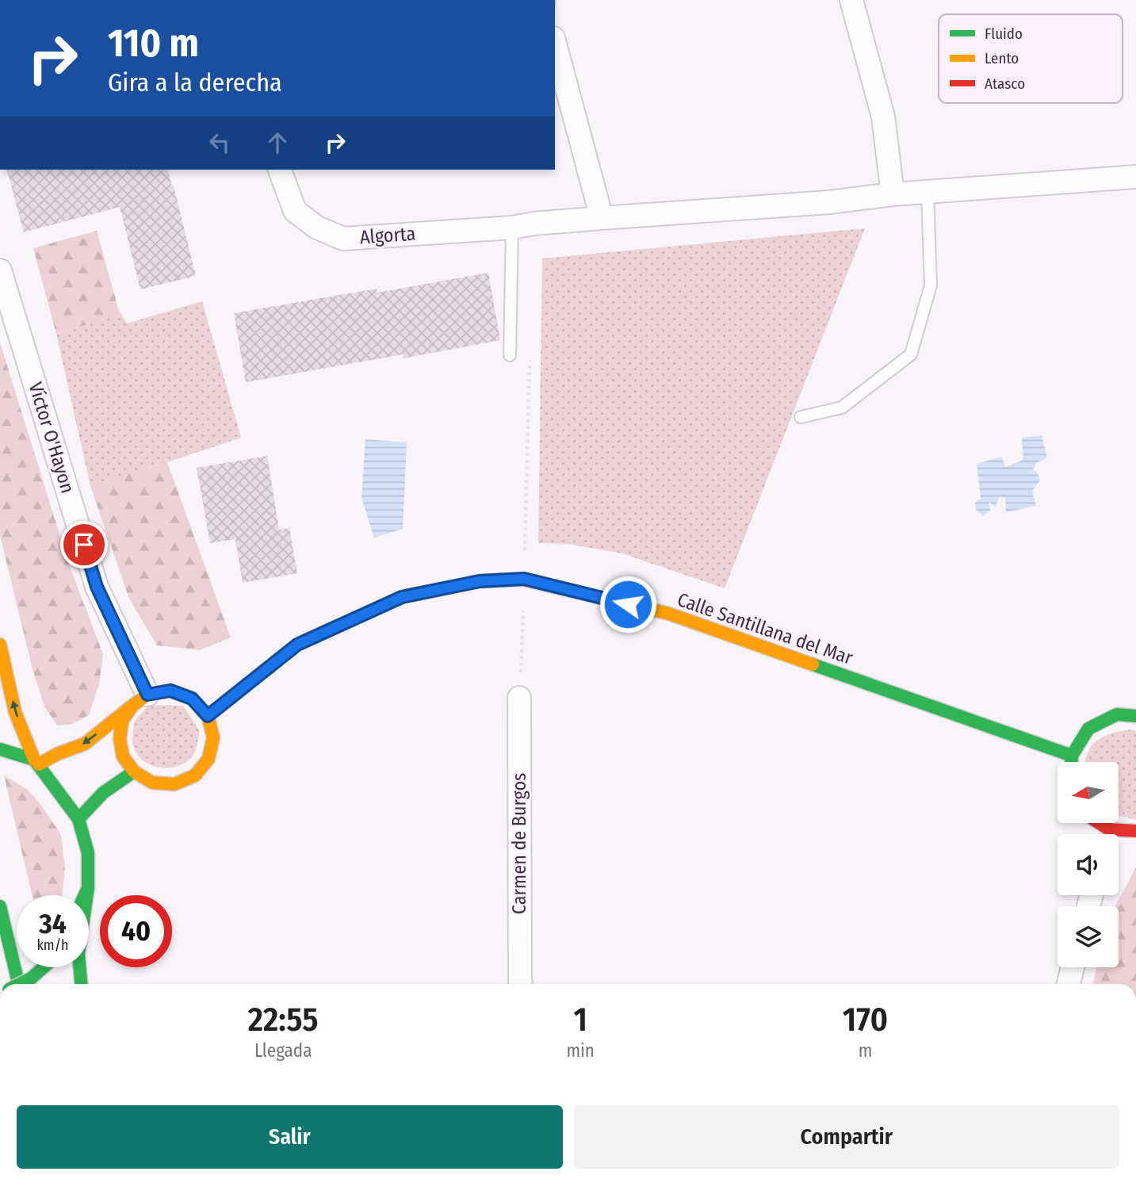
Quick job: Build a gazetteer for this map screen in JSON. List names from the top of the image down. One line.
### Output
{"streets":{"main road":["Calle Santillana del Mar"],"street":["Algorta","Víctor O'Hayon","Carmen de Burgos"]},"crossings":[["Víctor O'Hayon","Calle Santillana del Mar"]],"legend":["Fluido","Lento","Atasco"],"north":"left","page":{"turn":["110 m","Gira a la derecha"],"speed":"34 km/h","limit":"40","eta":["22:55","Llegada","1","min","170","m"],"buttons":["Salir","Compartir"]}}
